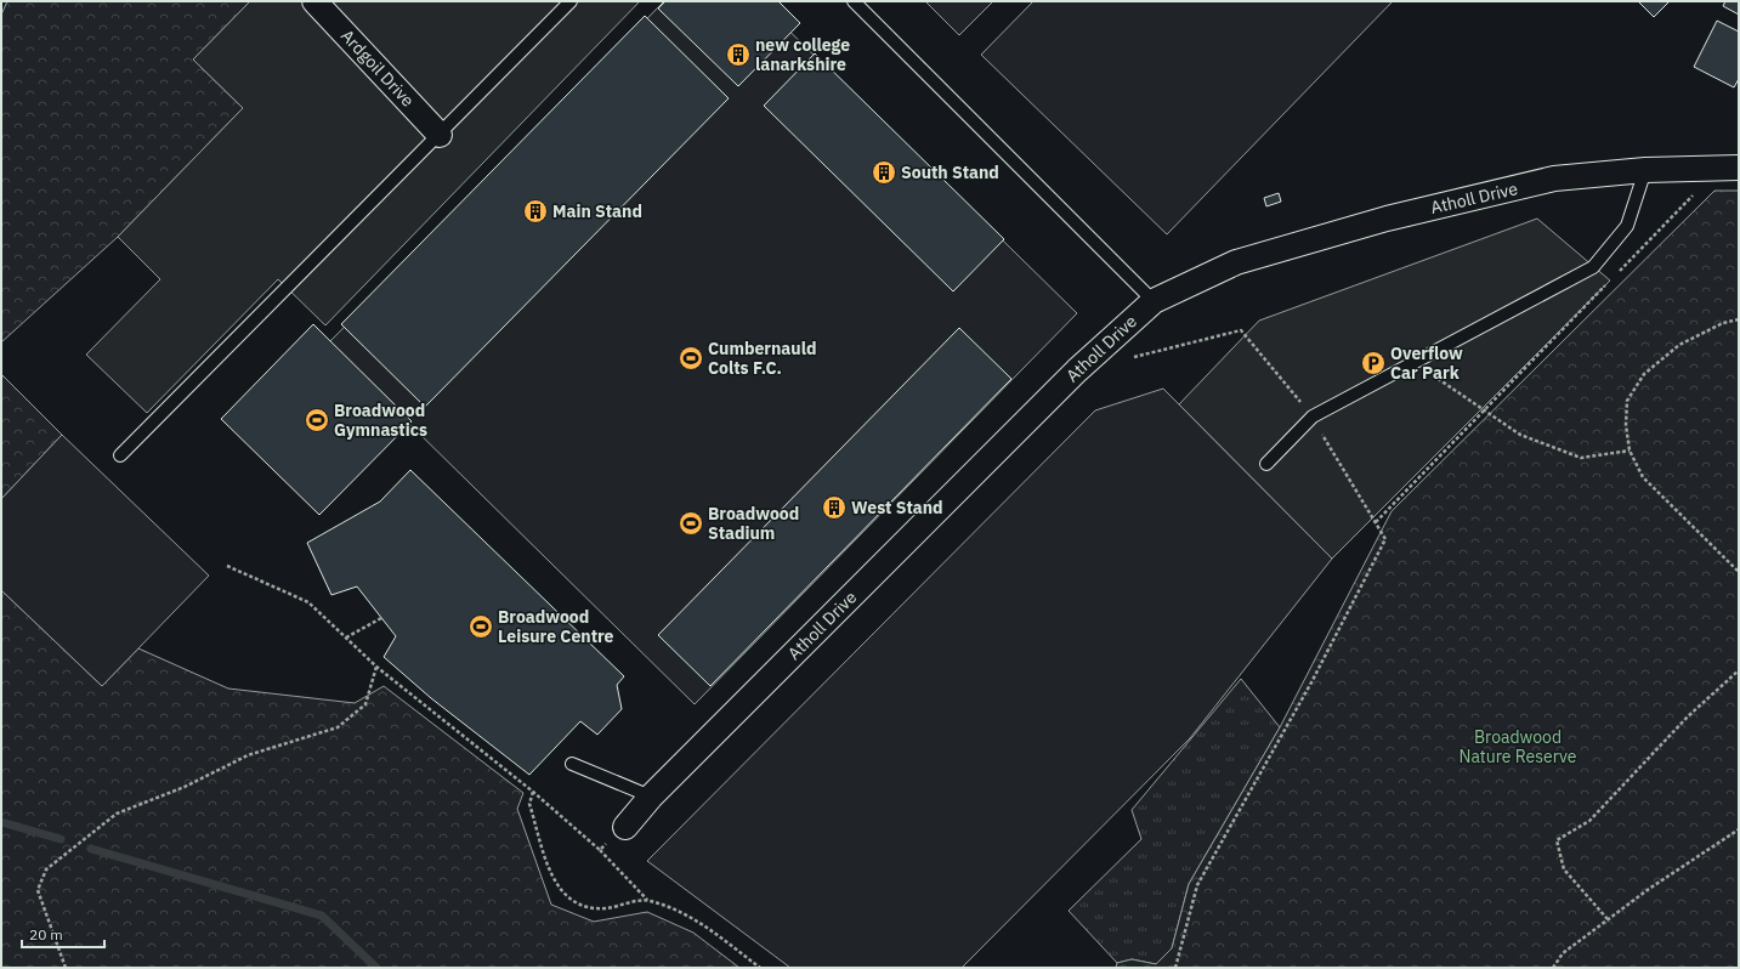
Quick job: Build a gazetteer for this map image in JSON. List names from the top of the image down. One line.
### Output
{"streets":{"street":["Ardgoil Drive","Atholl Drive"]},"parks":["Broadwood Nature Reserve"],"places":{"building":["new college lanarkshire","South Stand","Main Stand","West Stand"],"sports":["Cumbernauld Colts F.C.","Broadwood Gymnastics","Broadwood Stadium","Broadwood Leisure Centre"],"parking":["Overflow Car Park"]},"scale_bar":"20 m"}
